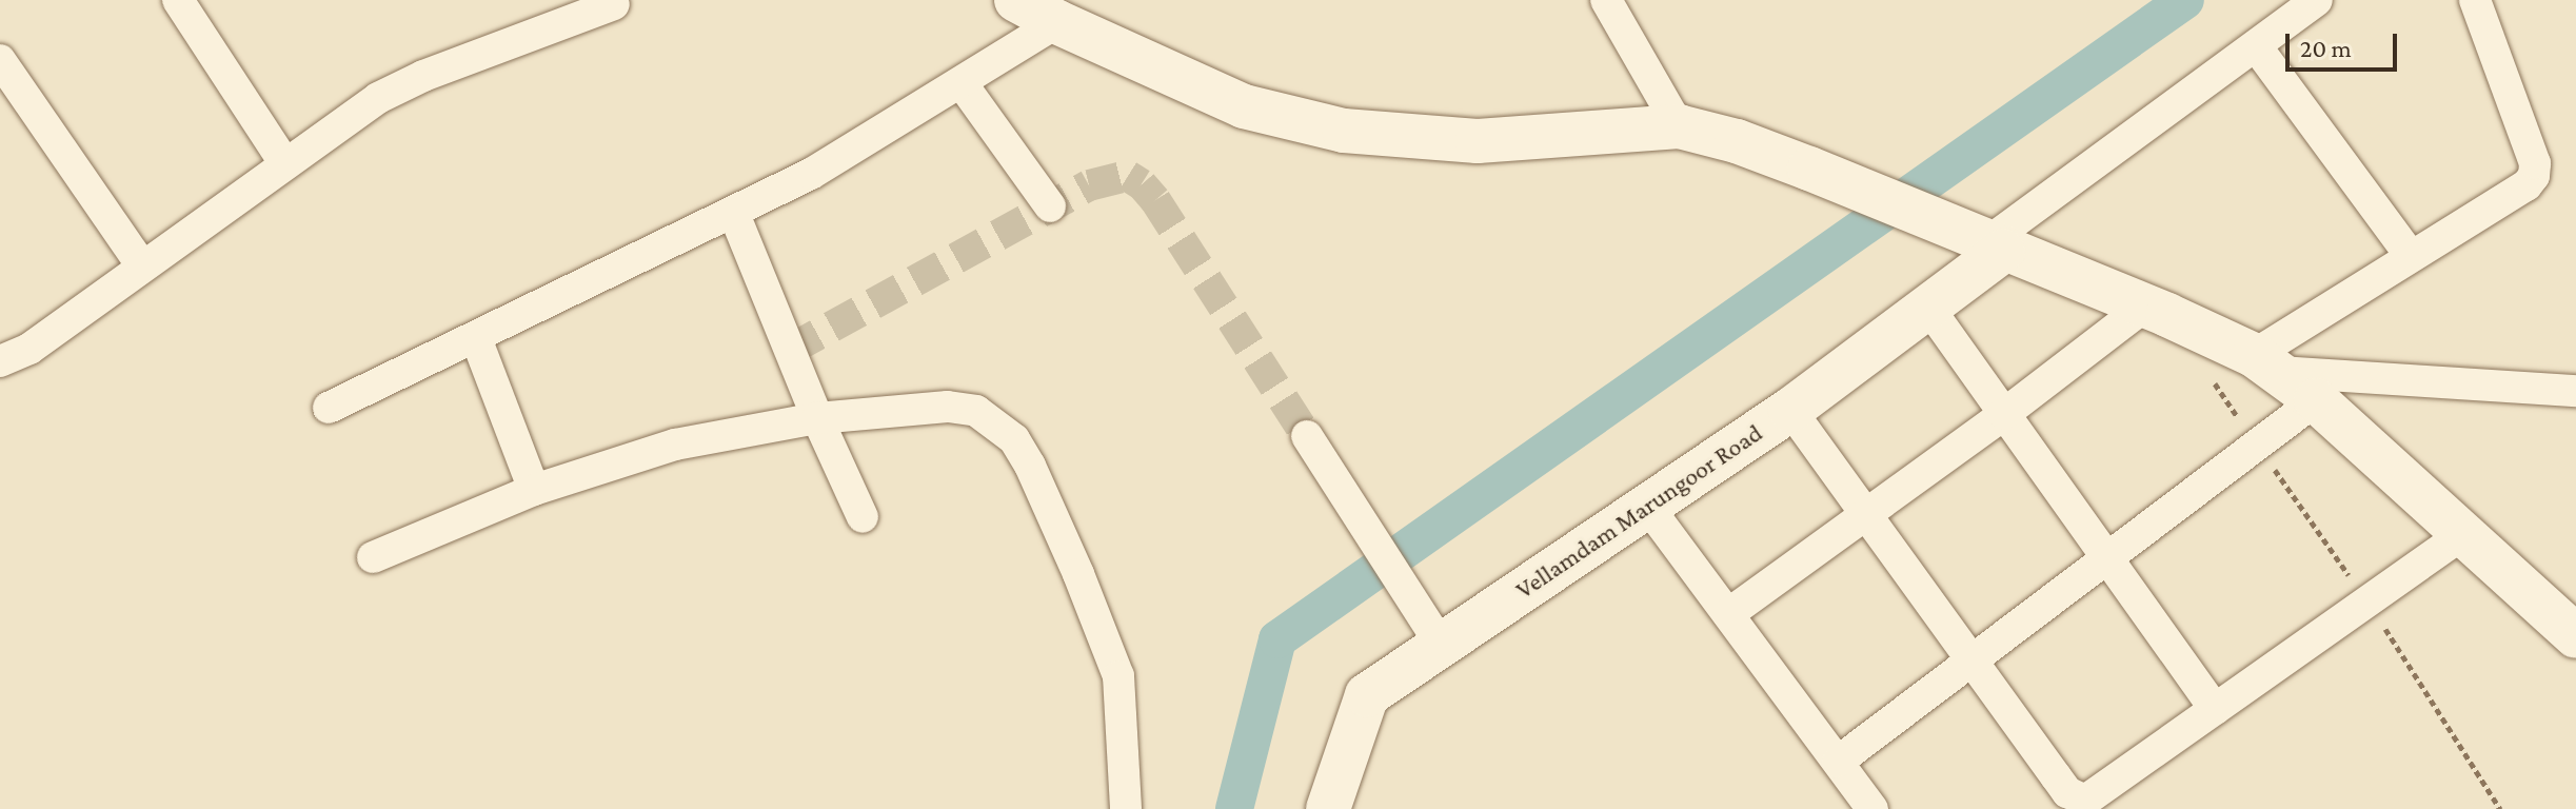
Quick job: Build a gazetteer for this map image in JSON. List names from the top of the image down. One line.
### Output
{"streets":{"street":["Vellamdam Marungoor Road"]},"scale_bar":"20 m"}
